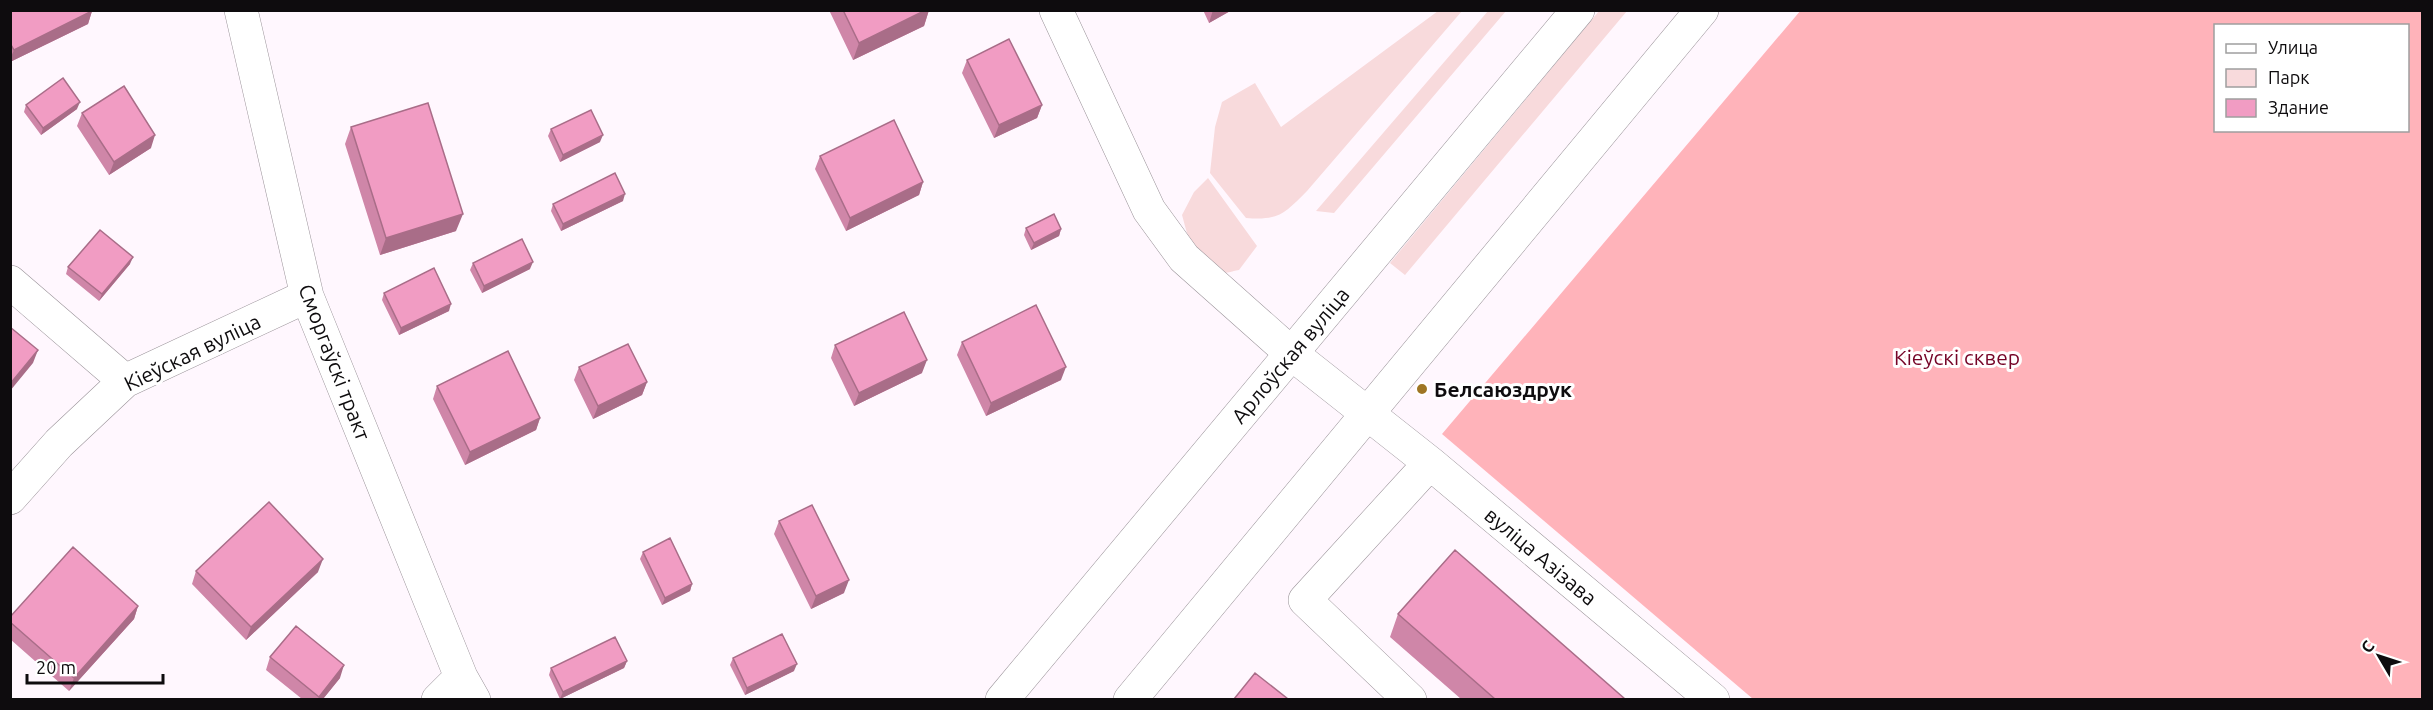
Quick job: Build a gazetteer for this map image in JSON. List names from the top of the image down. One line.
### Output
{"streets":{"street":["Кіеўская вуліца","Арлоўская вуліца","Сморгаўскі тракт","вуліца Азізава"]},"crossings":[["Кіеўская вуліца","Сморгаўскі тракт"],["Арлоўская вуліца","вуліца Азізава"]],"parks":["Кіеўскі сквер"],"places":["Белсаюздрук"],"legend":["Улица","Парк","Здание"],"scale_bar":"20 m","north":"top left"}
